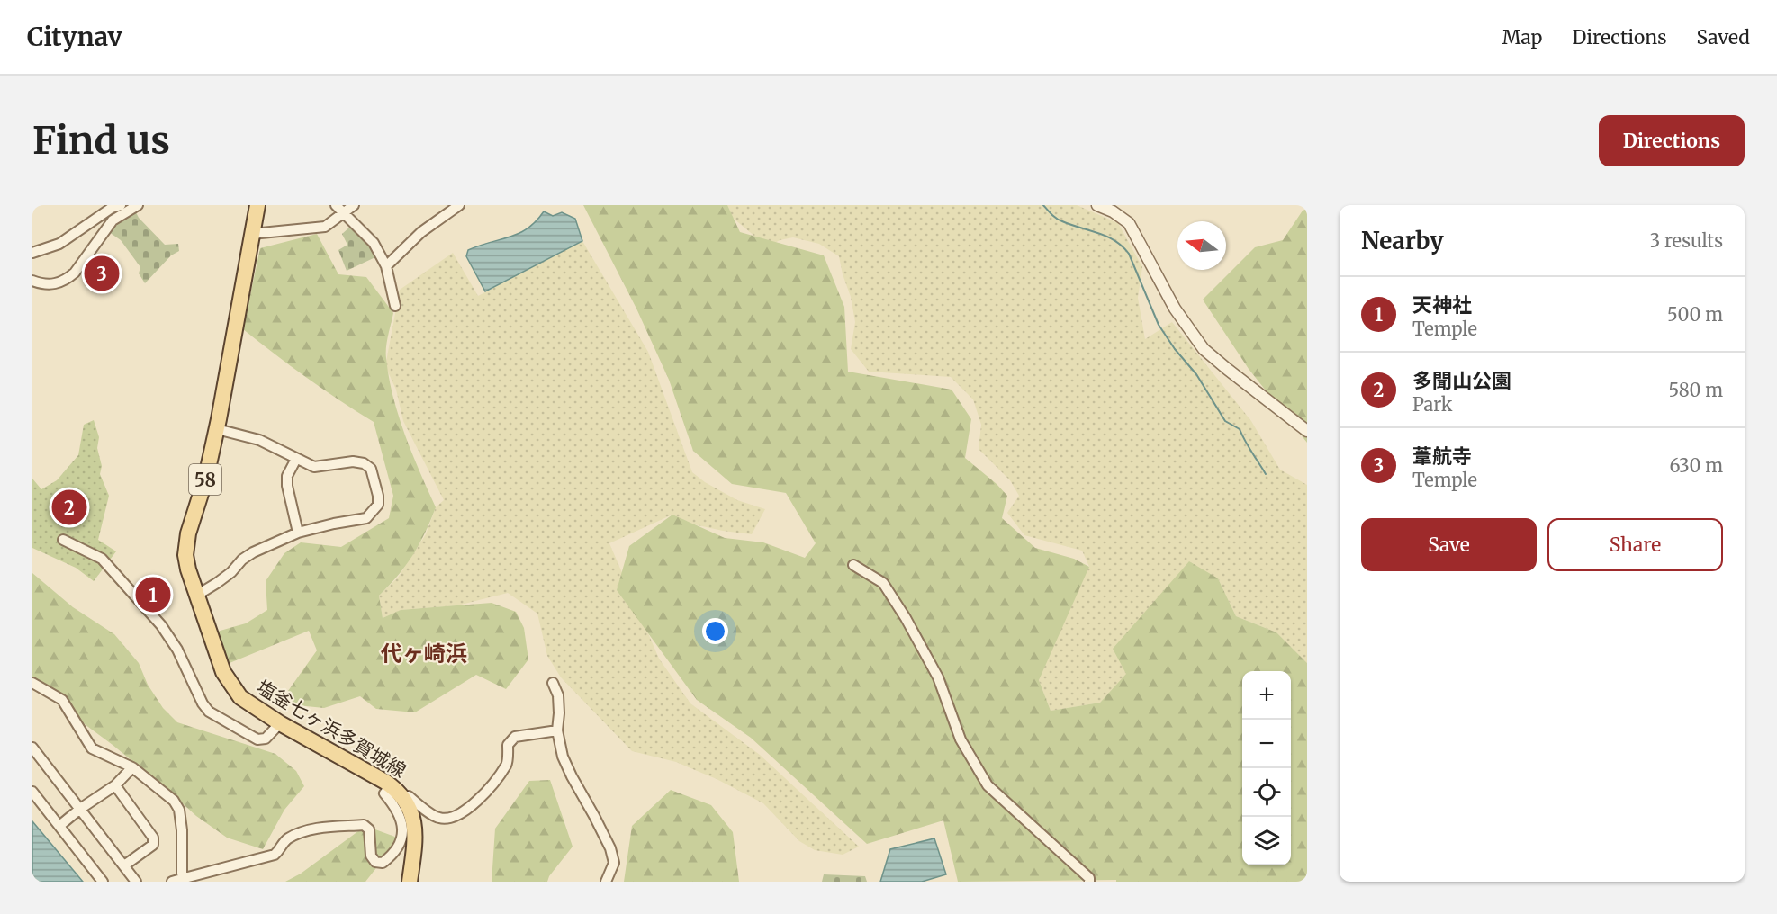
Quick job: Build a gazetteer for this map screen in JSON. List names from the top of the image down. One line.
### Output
{"streets":{"main road":["58","塩釜七ヶ浜多賀城線"]},"districts":["代ヶ崎浜"],"north":"left","page":{"header":"Citynav","nav":["Map","Directions","Saved"],"buttons":["Directions",["Save","Share"]],"title":"Find us","heading":["Nearby","3 results"],"pins":["3","2","1"],"list":[{"mark":"1","name":"天神社","note":"Temple","value":"500 m"},{"mark":"2","name":"多聞山公園","note":"Park","value":"580 m"},{"mark":"3","name":"葦航寺","note":"Temple","value":"630 m"}],"map_buttons":["+","−"]}}
